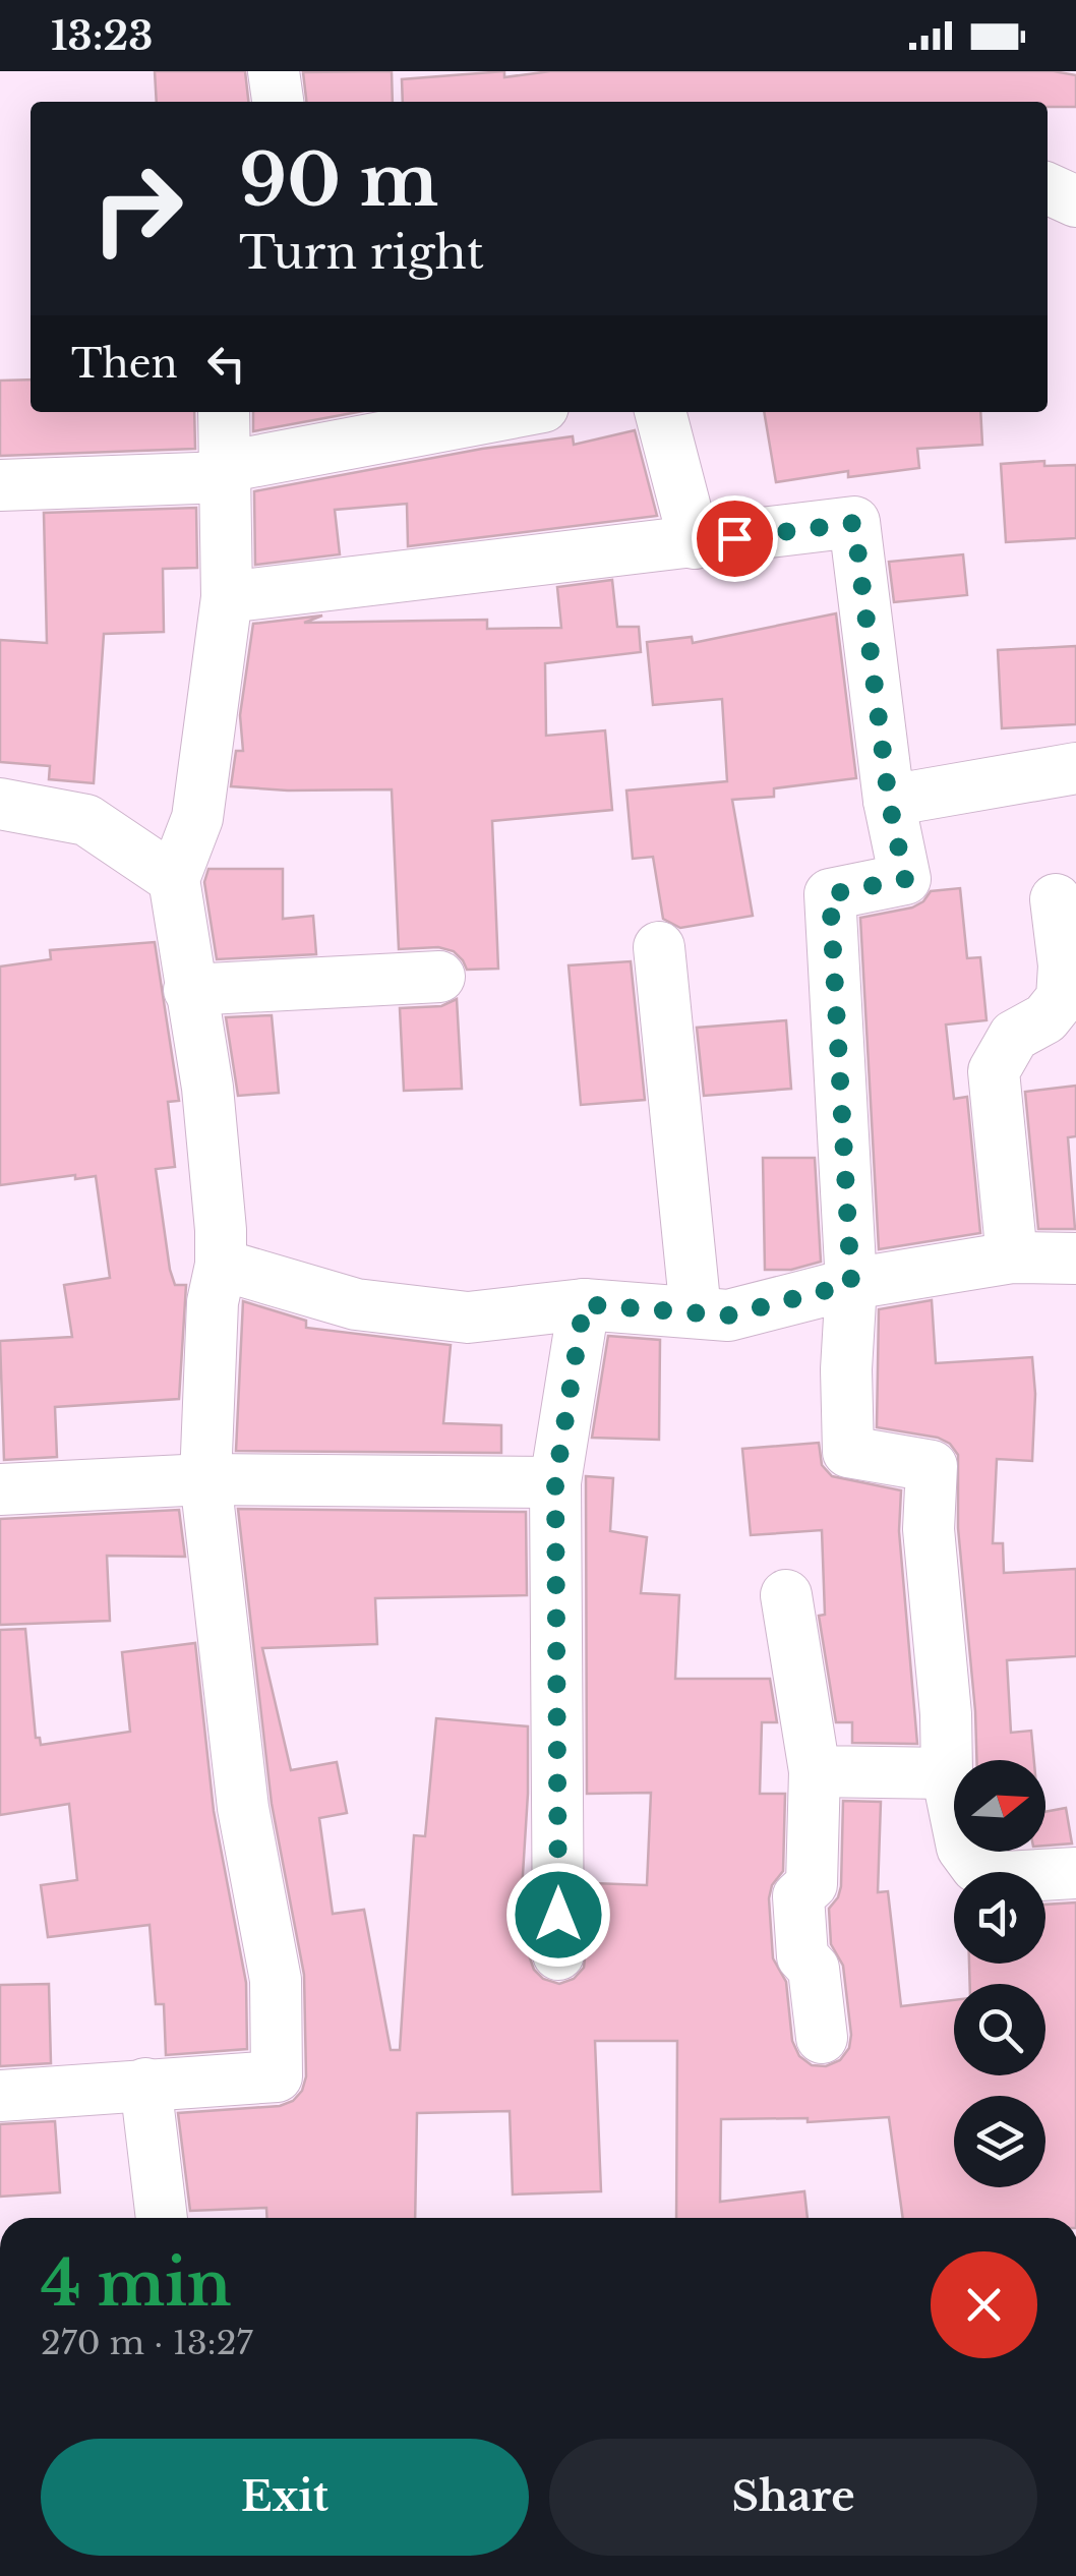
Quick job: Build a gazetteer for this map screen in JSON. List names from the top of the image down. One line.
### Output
{"north":"right","page":{"status":"13:23","turn":["90 m","Turn right"],"then":"Then","heading":["4 min","270 m · 13:27"],"buttons":["Exit","Share"]}}
